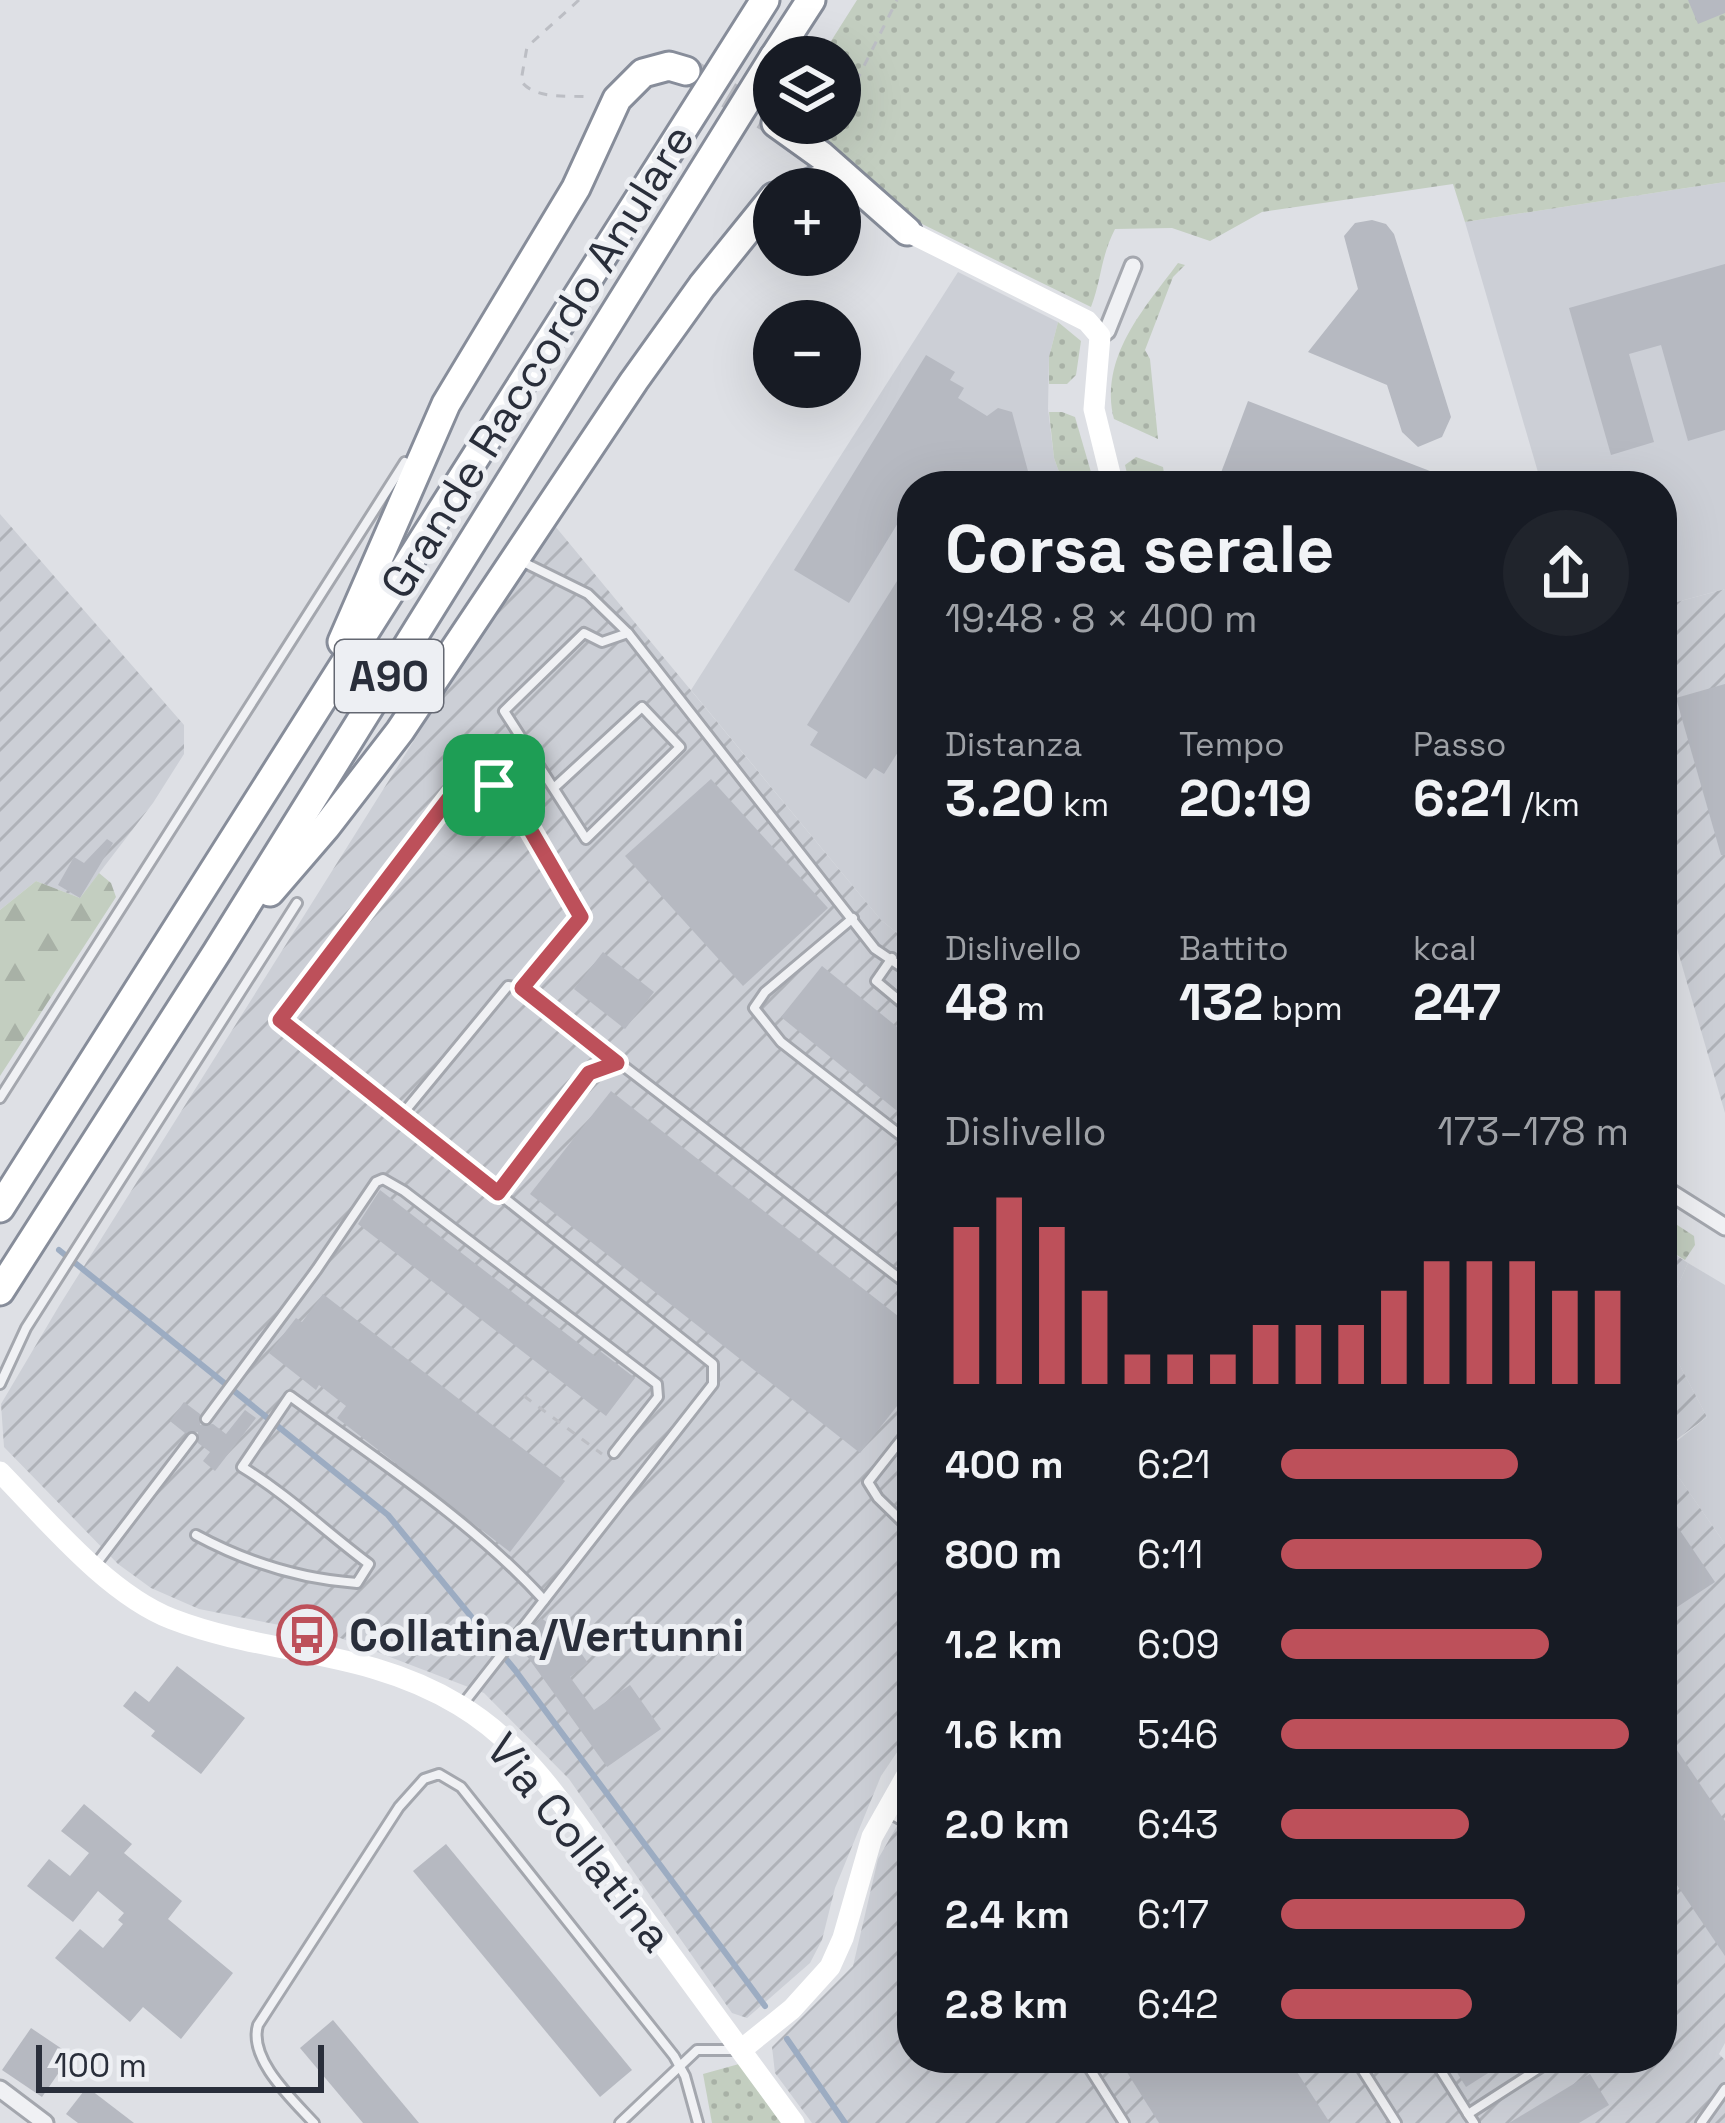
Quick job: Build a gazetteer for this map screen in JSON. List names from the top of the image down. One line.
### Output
{"streets":{"highway":["Grande Raccordo Anulare","A90"],"street":["Via Collatina"]},"places":{"bus stop":["Collatina/Vertunni"]},"scale_bar":"100 m","page":{"map_buttons":["+","−"],"heading":["Corsa serale","19:48 · 8 × 400 m"],"stats":[["Distanza","3.20 km"],["Tempo","20:19"],["Passo","6:21 /km"],["Dislivello","48 m"],["Battito","132 bpm"],["kcal","247"]],"chart":["Dislivello","173–178 m"],"list":[{"name":"400 m","note":"6:21"},{"name":"800 m","note":"6:11"},{"name":"1.2 km","note":"6:09"},{"name":"1.6 km","note":"5:46"},{"name":"2.0 km","note":"6:43"},{"name":"2.4 km","note":"6:17"},{"name":"2.8 km","note":"6:42"}],"scale":"100 m"}}
